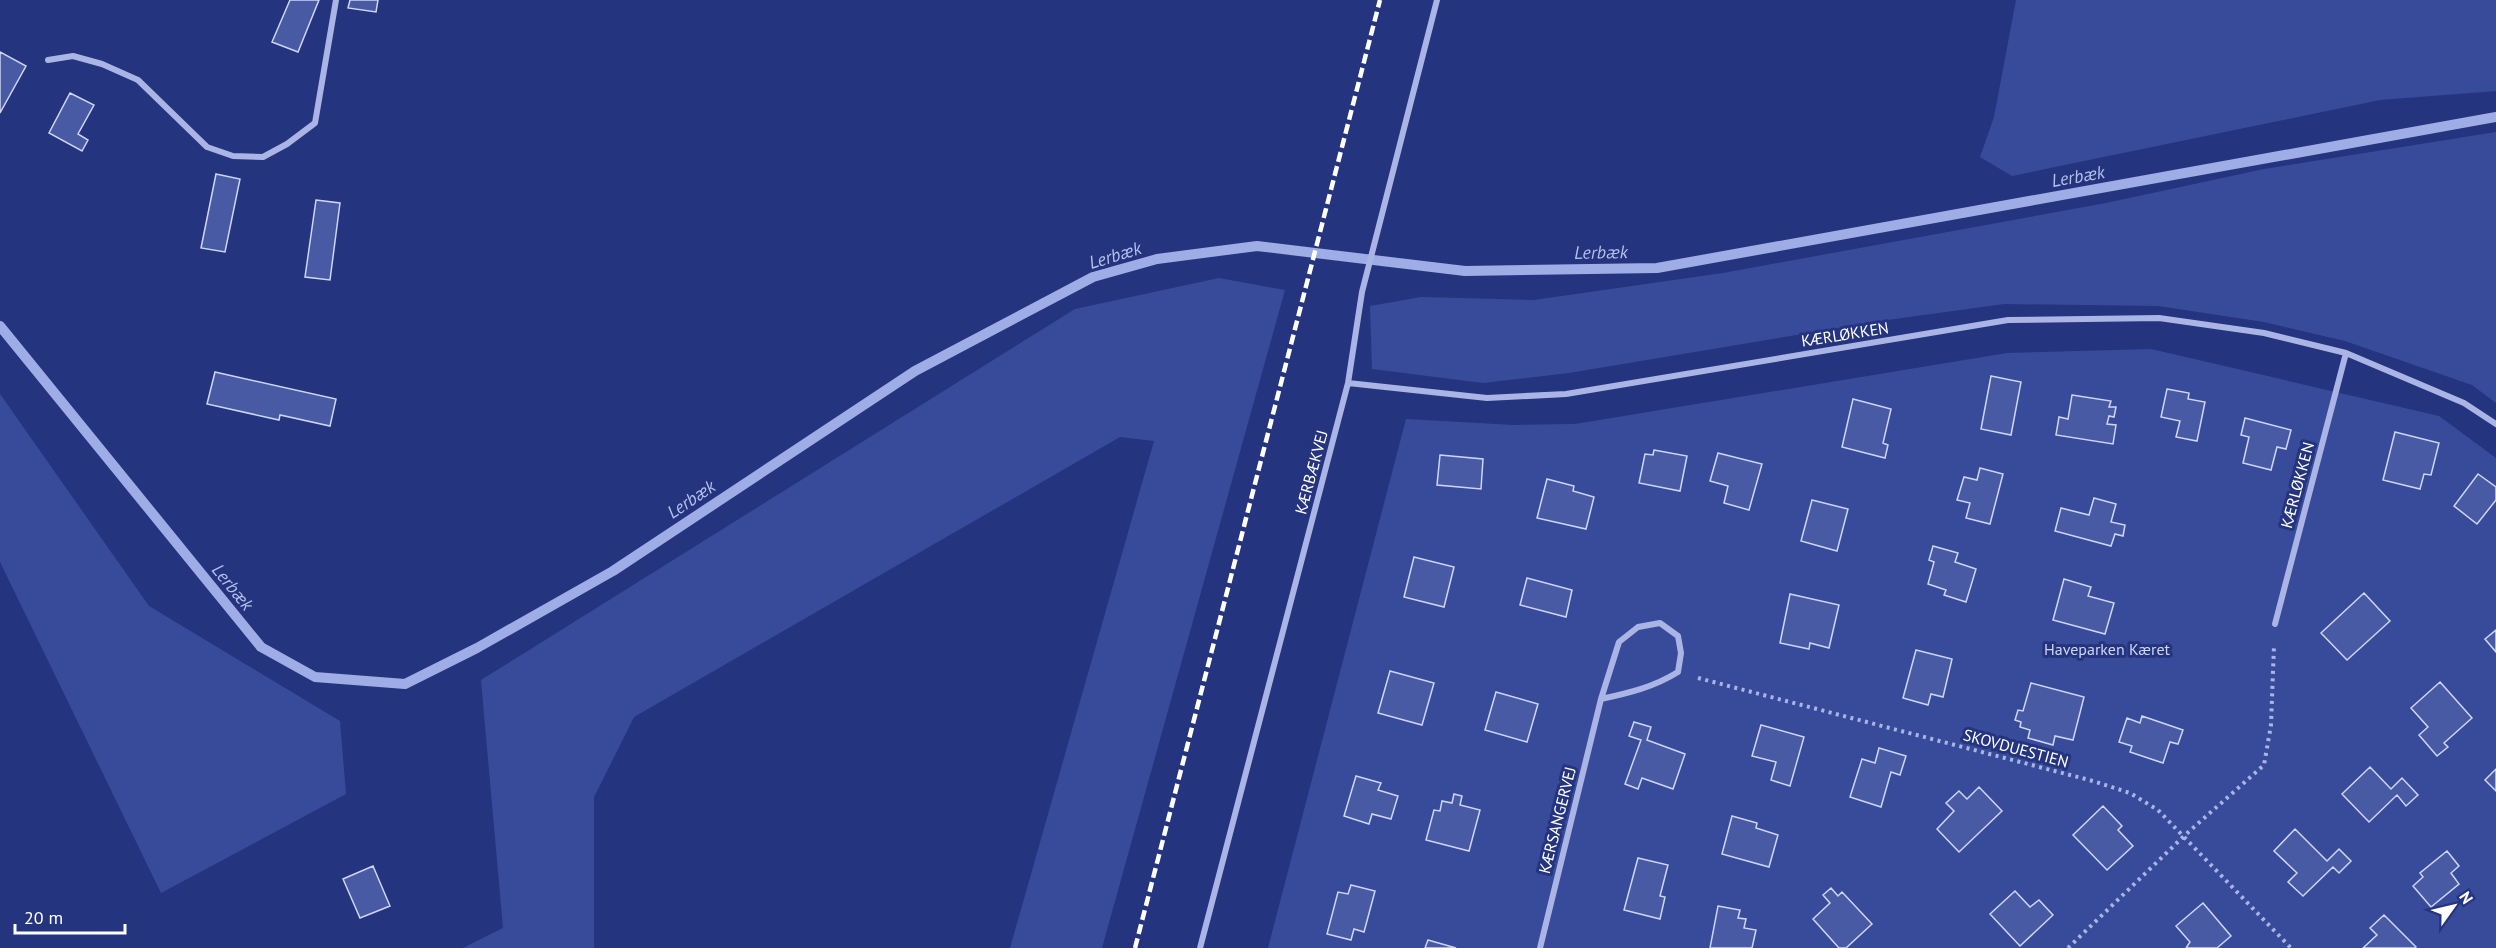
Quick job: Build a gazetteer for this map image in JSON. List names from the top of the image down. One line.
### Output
{"streets":{"street":["KÆRLØKKEN","KÆRBÆKVEJ","KÆRSANGERVEJ"],"path":["SKOVDUESTIEN"]},"crossings":[["KÆRLØKKEN","KÆRBÆKVEJ"],["SKOVDUESTIEN","KÆRSANGERVEJ"]],"water":["Lerbæk"],"parks":["Haveparken Kæret"],"scale_bar":"20 m","north":"top right"}
